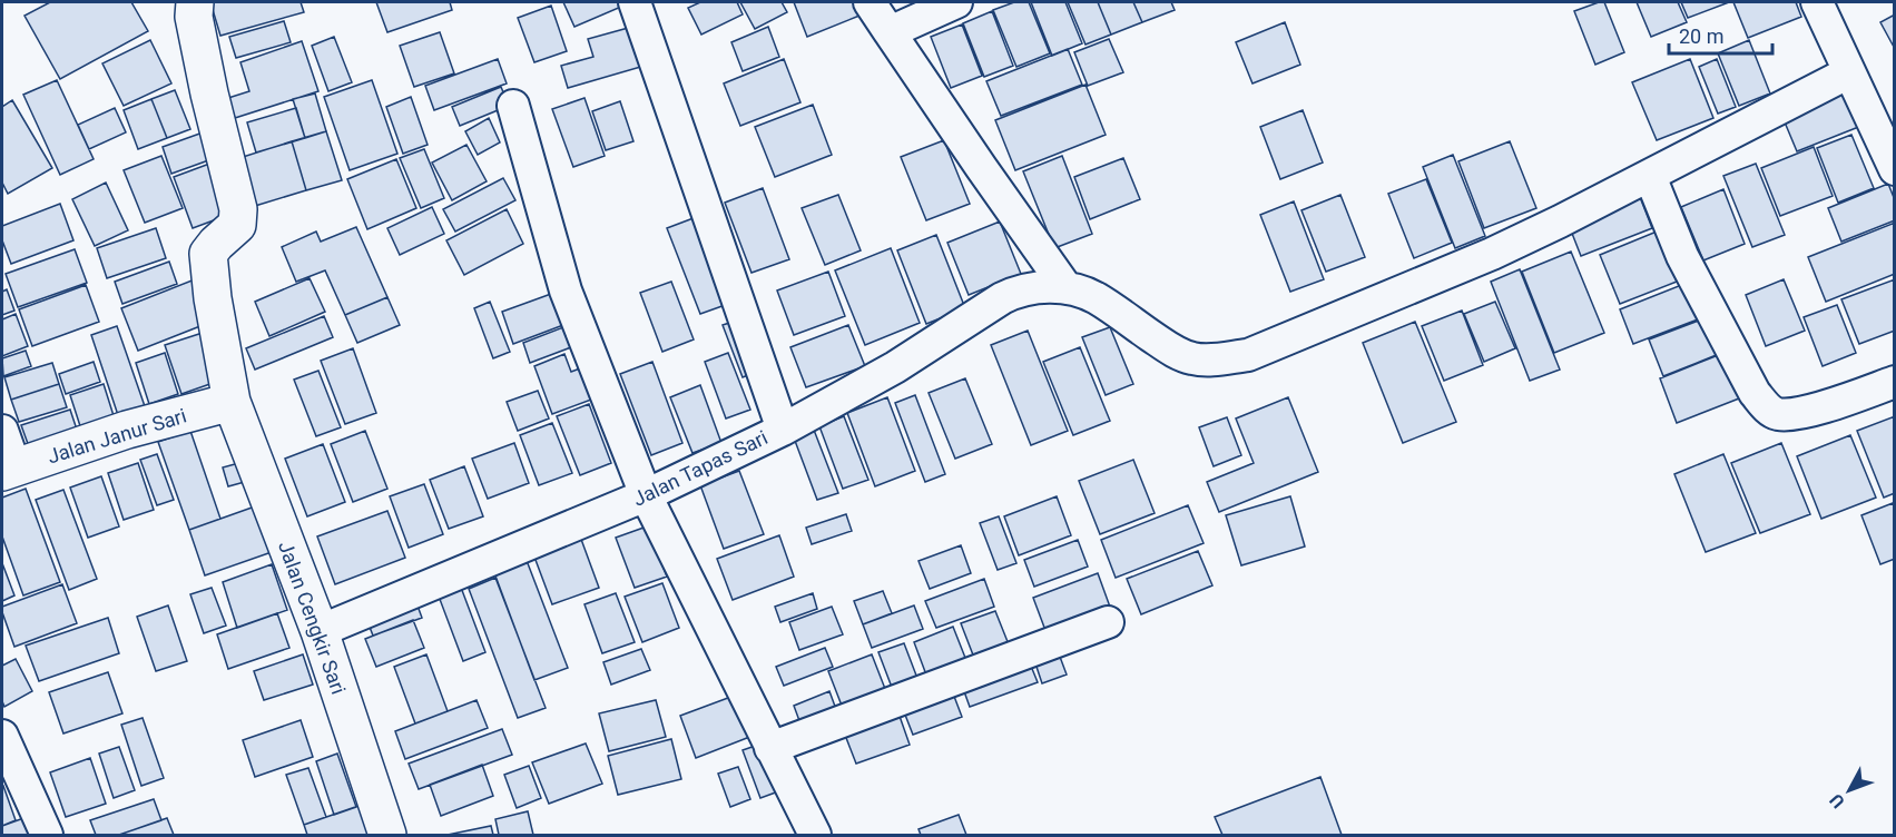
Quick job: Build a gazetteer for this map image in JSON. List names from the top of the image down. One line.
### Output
{"streets":{"street":["Jalan Janur Sari","Jalan Tapas Sari","Jalan Cengkir Sari"]},"crossings":[["Jalan Janur Sari","Jalan Cengkir Sari"],["Jalan Tapas Sari","Jalan Cengkir Sari"]],"scale_bar":"20 m","north":"bottom left"}
